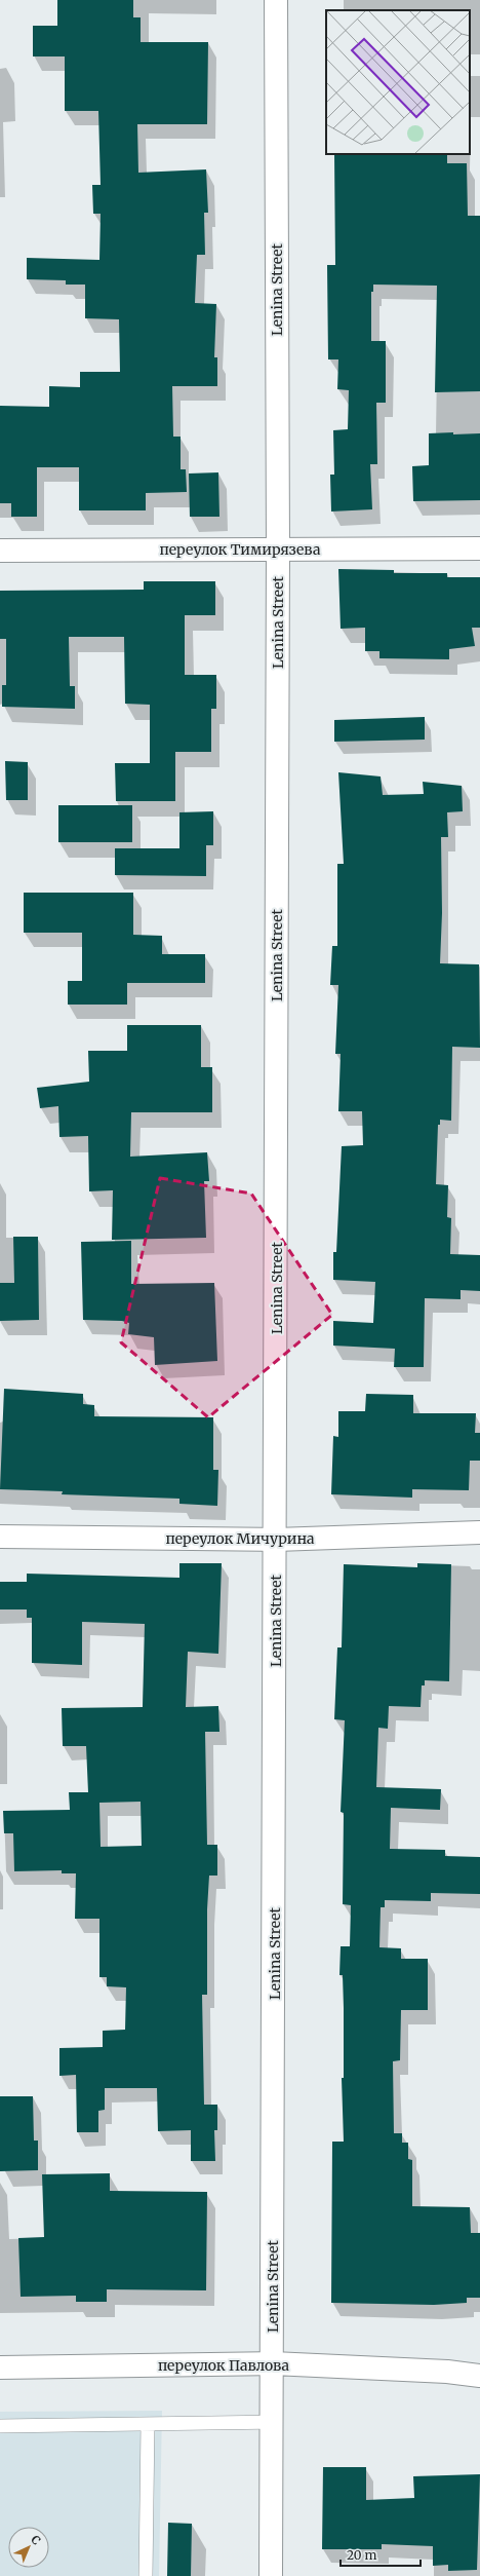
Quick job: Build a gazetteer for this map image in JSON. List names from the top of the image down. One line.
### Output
{"streets":{"street":["Lenina Street","переулок Тимирязева","переулок Мичурина","переулок Павлова"]},"crossings":[["Lenina Street","переулок Тимирязева"],["Lenina Street","переулок Мичурина"],["Lenina Street","переулок Павлова"]],"scale_bar":"20 m","north":"top right"}
